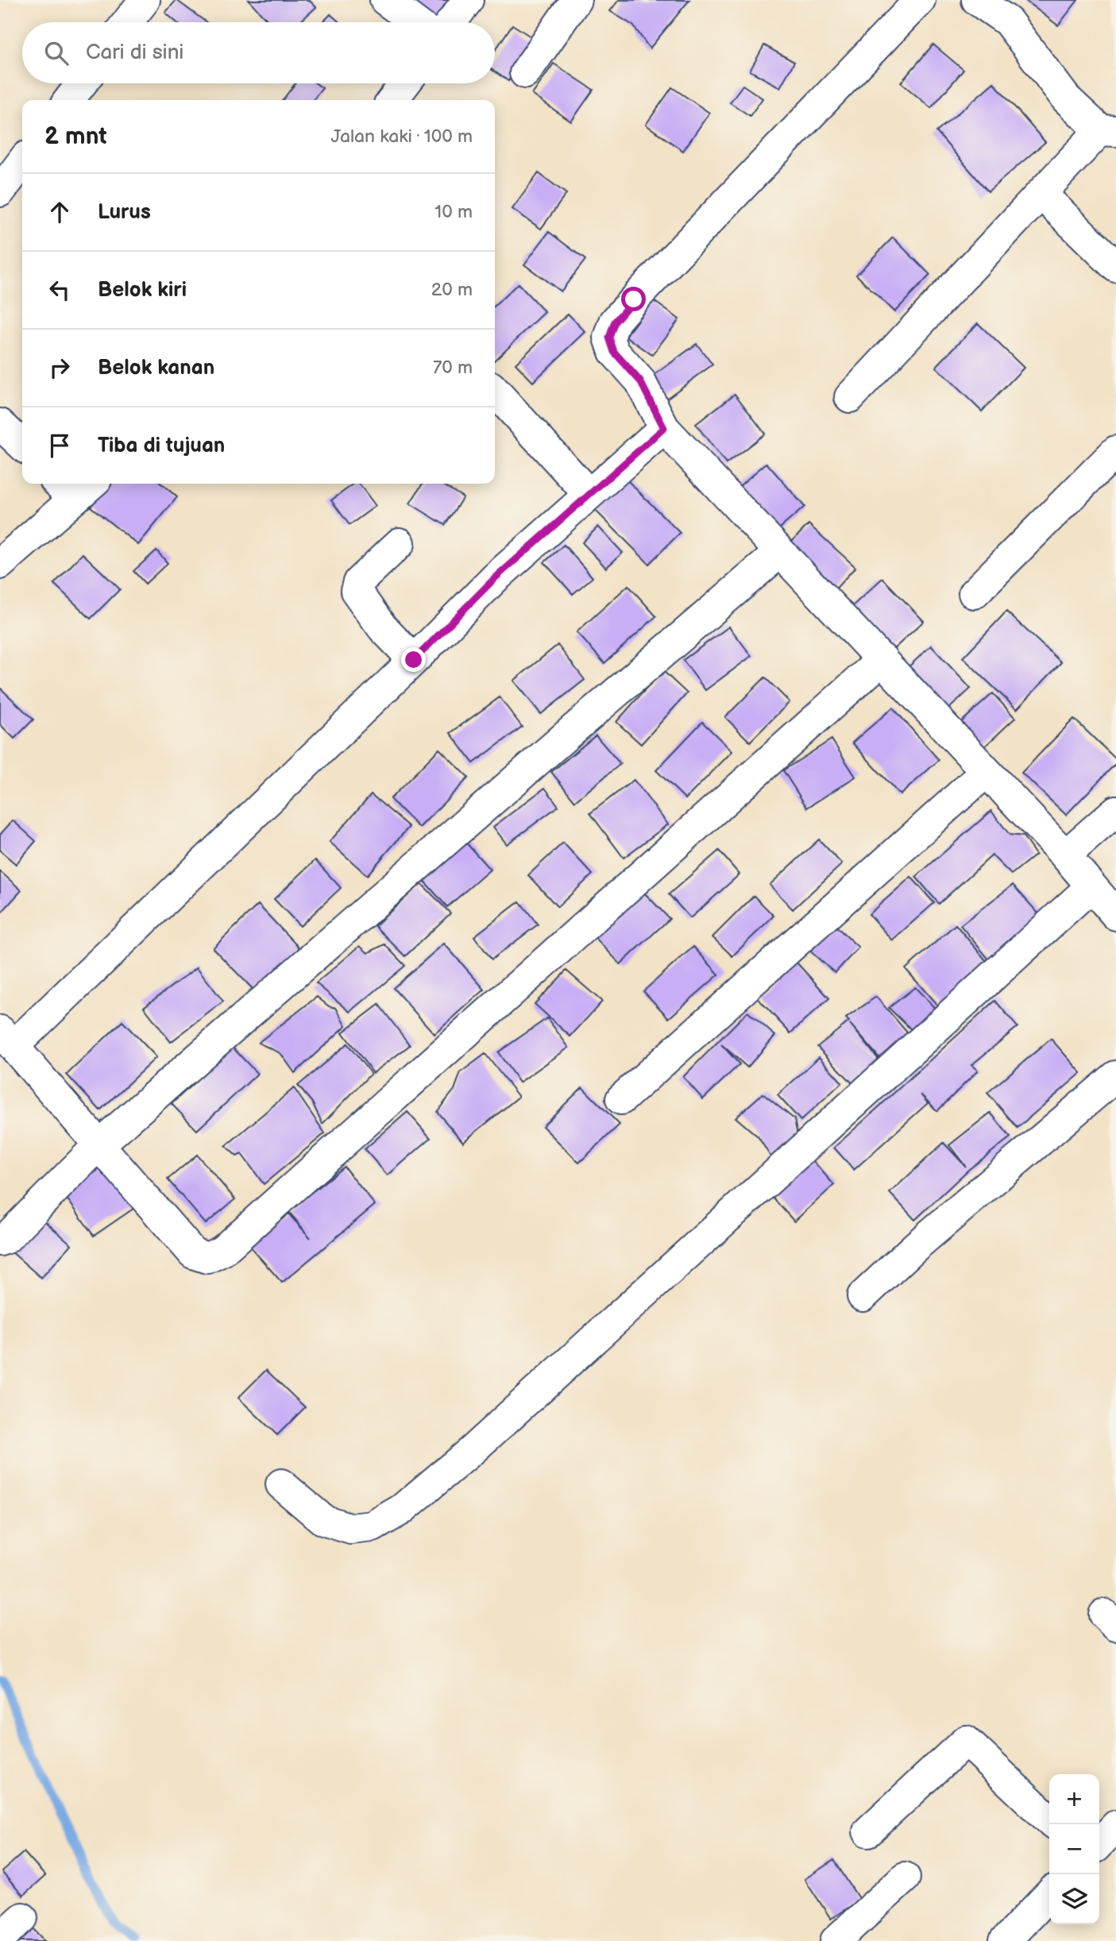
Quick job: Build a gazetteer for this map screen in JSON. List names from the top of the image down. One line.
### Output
{"page":{"search":"Cari di sini","heading":["2 mnt","Jalan kaki · 100 m"],"list":[["Lurus","10 m"],["Belok kiri","20 m"],["Belok kanan","70 m"],"Tiba di tujuan"],"map_buttons":["+","−"]}}
